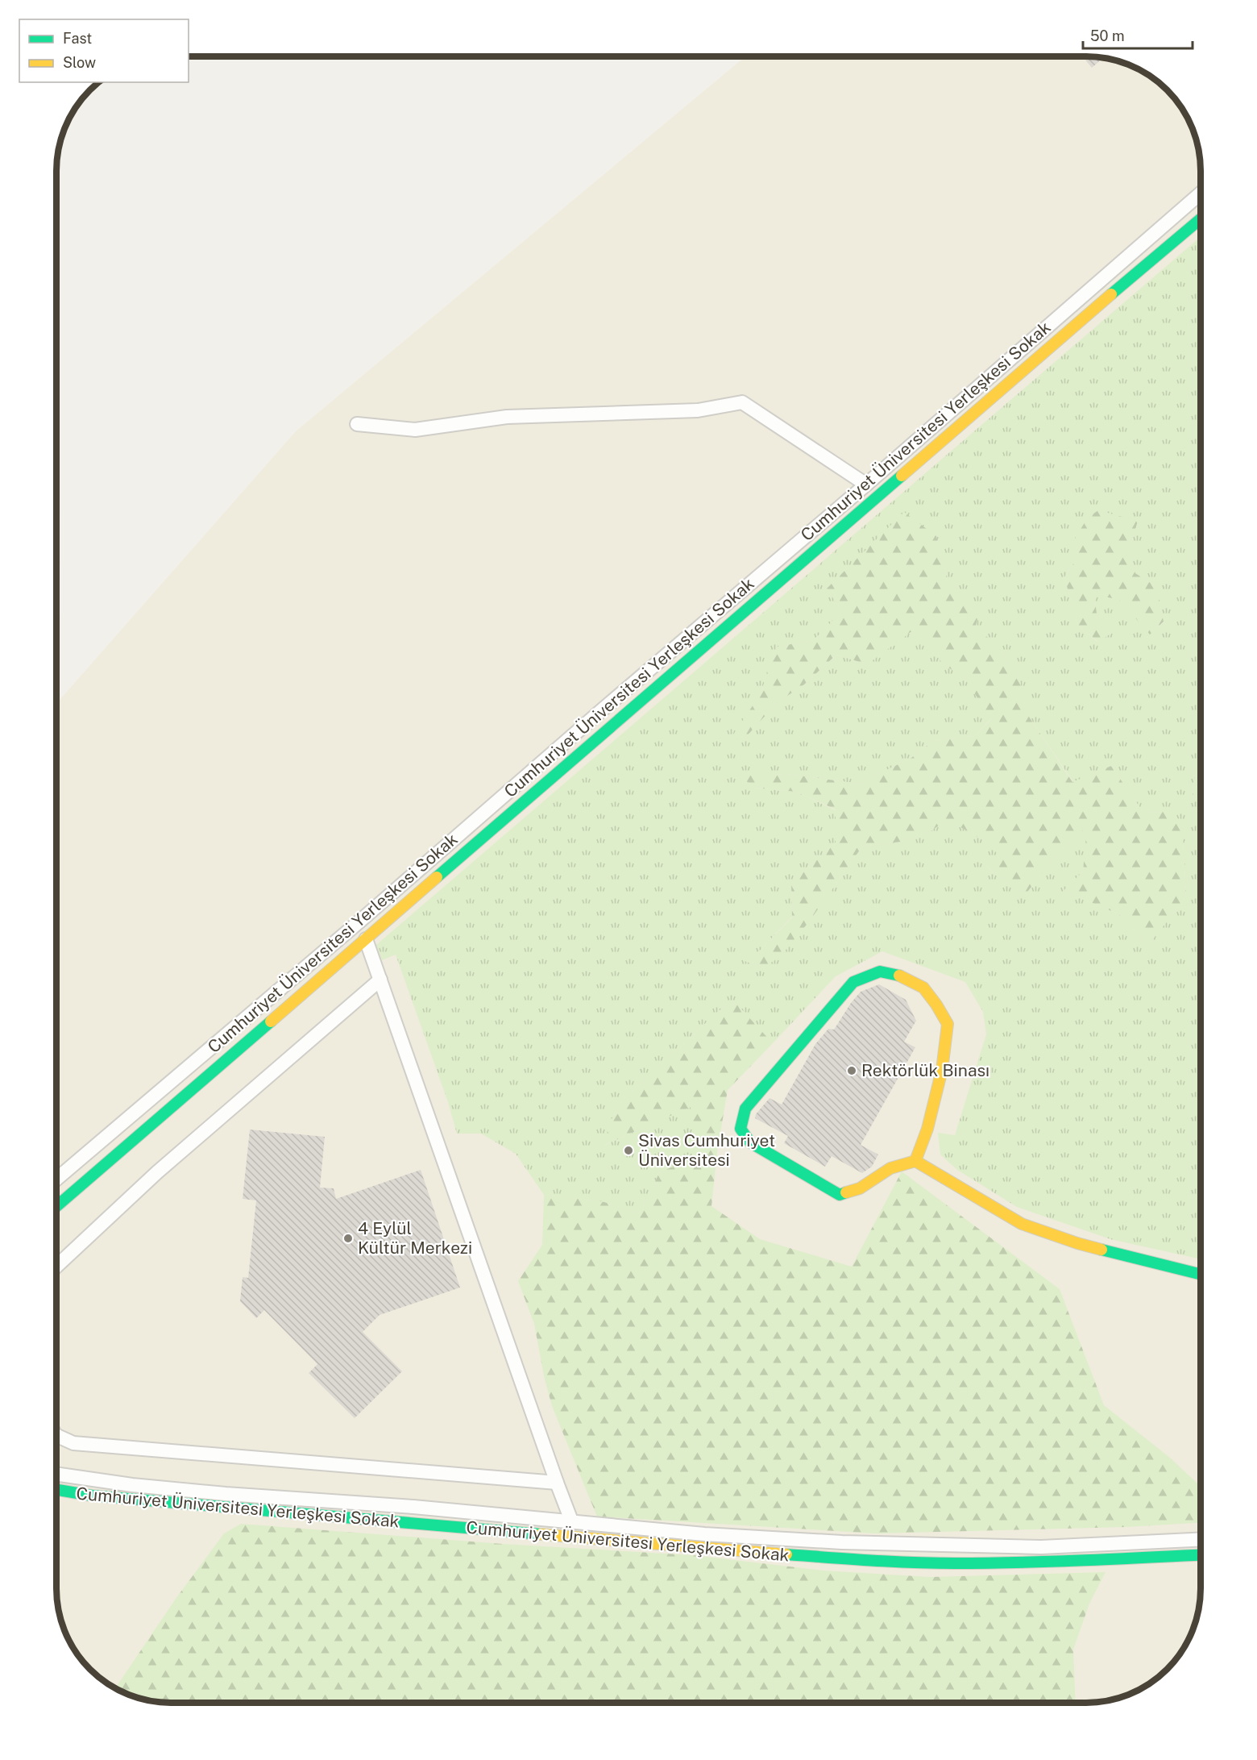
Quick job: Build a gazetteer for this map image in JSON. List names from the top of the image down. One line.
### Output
{"streets":{"street":["Cumhuriyet Üniversitesi Yerleşkesi Sokak"]},"places":["Rektörlük Binası","Sivas Cumhuriyet Üniversitesi","4 Eylül Kültür Merkezi"],"legend":["Fast","Slow"],"scale_bar":"50 m"}
